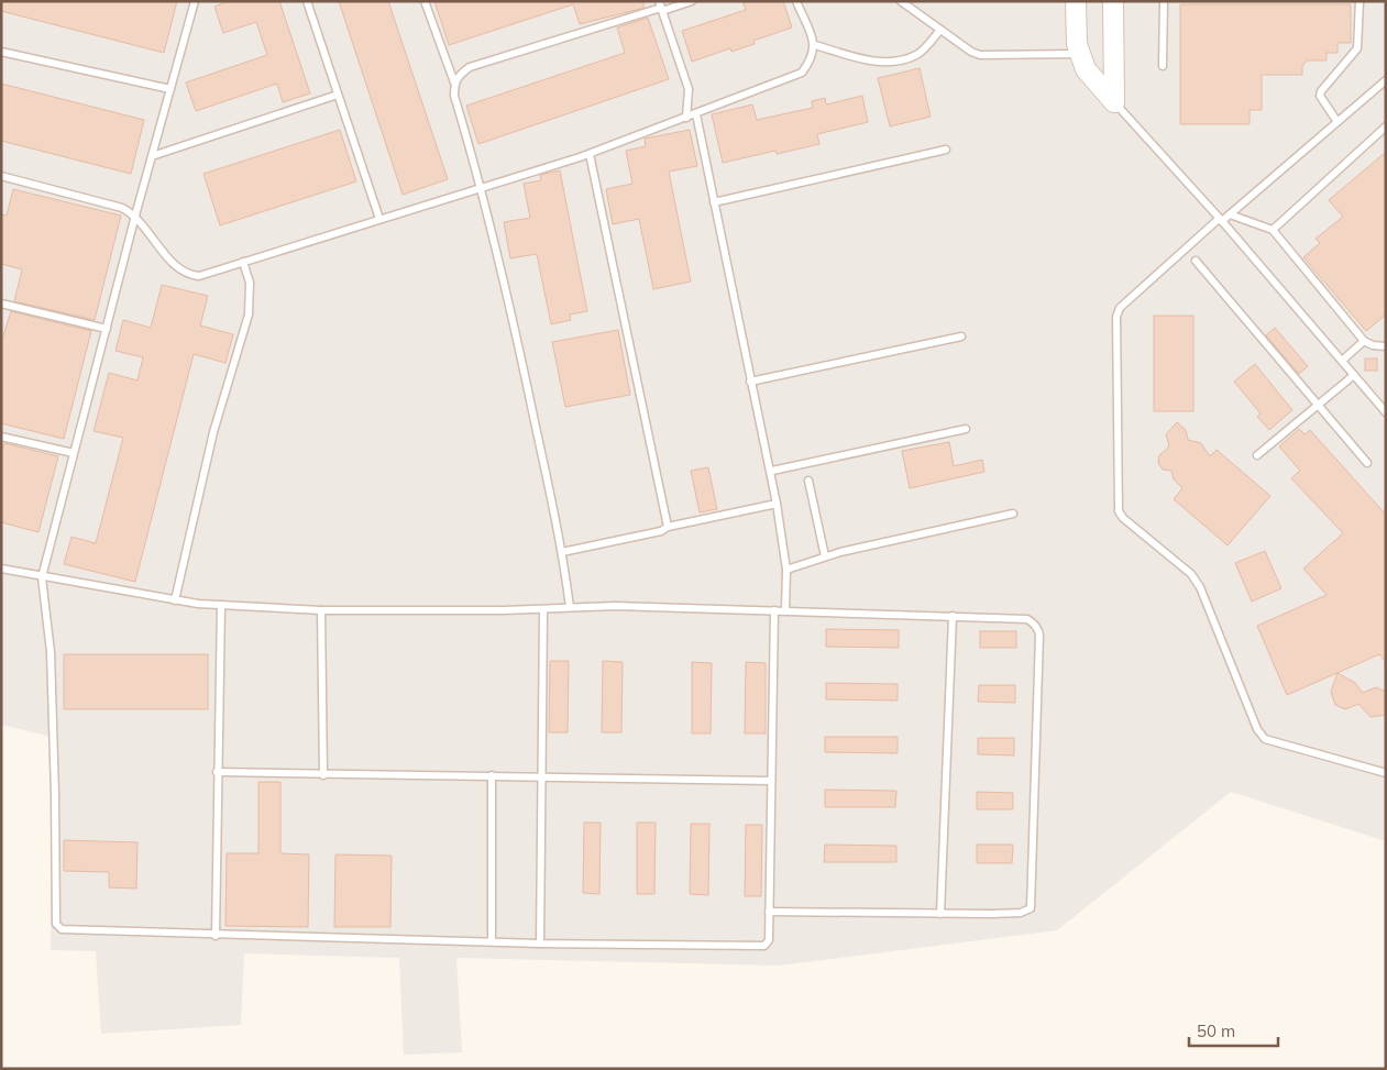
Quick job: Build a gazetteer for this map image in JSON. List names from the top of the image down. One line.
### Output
{"scale_bar":"50 m"}
